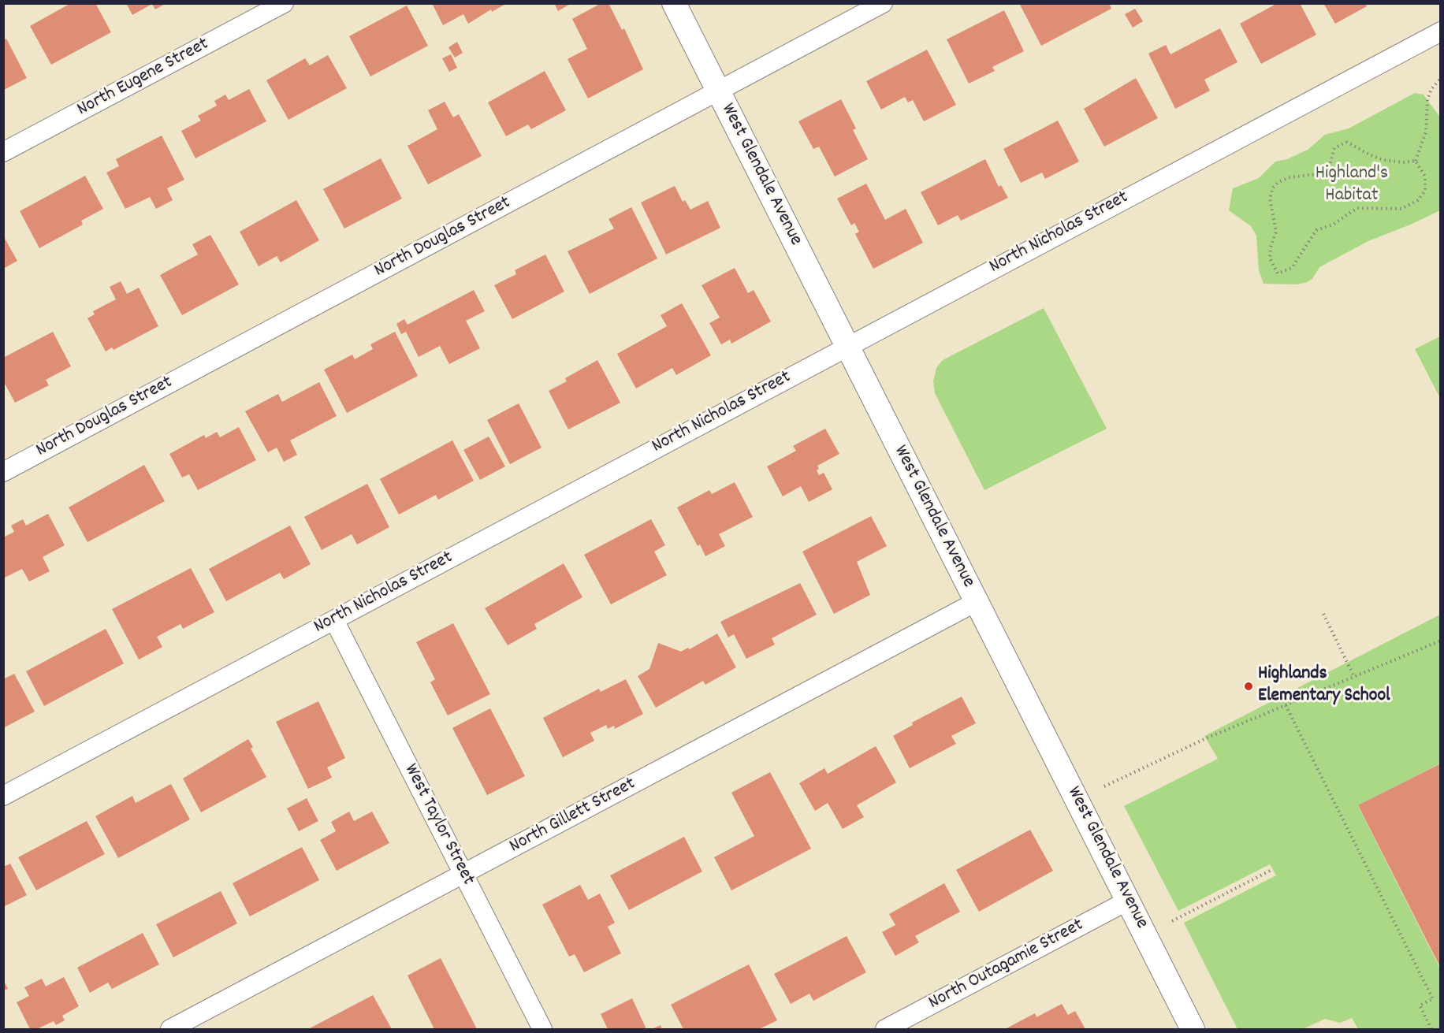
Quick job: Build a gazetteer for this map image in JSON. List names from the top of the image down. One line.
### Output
{"streets":{"street":["North Eugene Street","West Glendale Avenue","North Nicholas Street","North Douglas Street","North Gillett Street","West Taylor Street","North Outagamie Street"]},"crossings":[["West Glendale Avenue","North Nicholas Street"],["West Glendale Avenue","North Douglas Street"],["West Glendale Avenue","North Gillett Street"],["West Glendale Avenue","North Outagamie Street"],["North Nicholas Street","West Taylor Street"],["North Gillett Street","West Taylor Street"]],"parks":["Highland's Habitat"],"places":["Highlands Elementary School"]}
